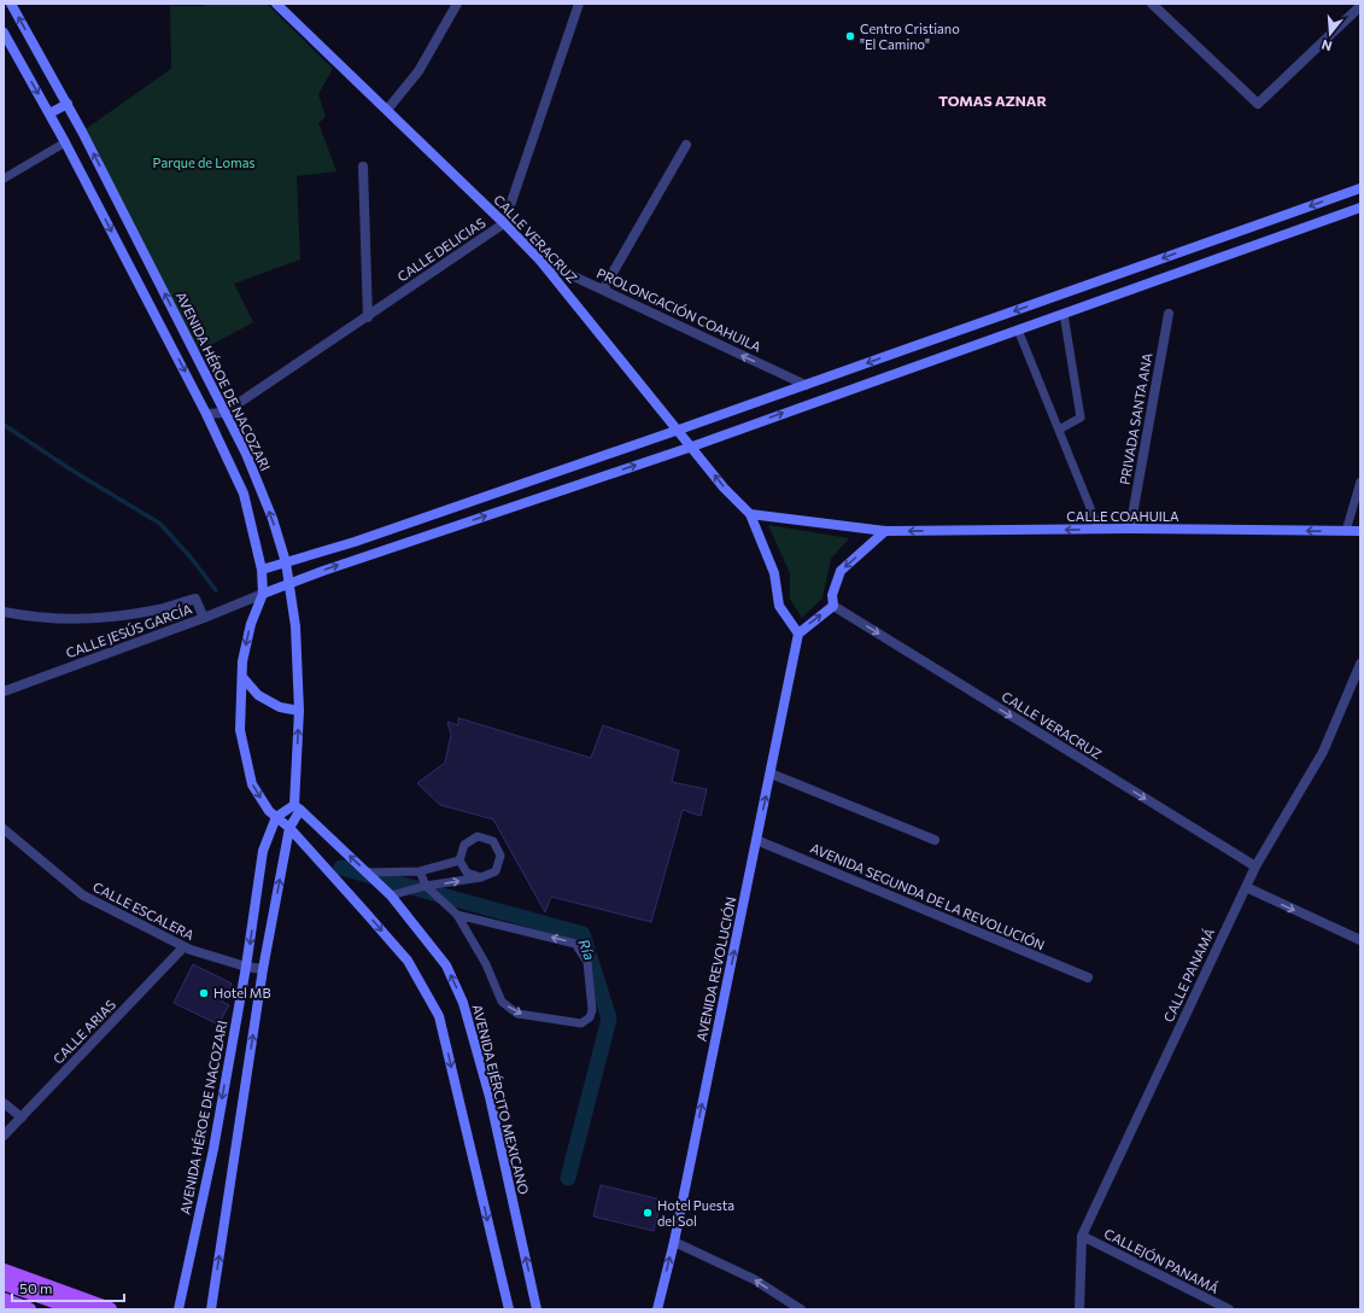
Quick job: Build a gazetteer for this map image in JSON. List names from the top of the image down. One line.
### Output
{"streets":{"main road":["CALLE VERACRUZ","AVENIDA HÉROE DE NACOZARI","CALLE COAHUILA","AVENIDA REVOLUCIÓN","AVENIDA EJÉRCITO MEXICANO"],"street":["CALLE DELICIAS","PROLONGACIÓN COAHUILA","PRIVADA SANTA ANA","CALLE JESÚS GARCÍA","AVENIDA SEGUNDA DE LA REVOLUCIÓN","CALLE ESCALERA","CALLE PANAMÁ","CALLE ARIAS","CALLEJÓN PANAMÁ"]},"crossings":[["CALLE VERACRUZ","CALLE DELICIAS"],["CALLE VERACRUZ","PROLONGACIÓN COAHUILA"],["CALLE VERACRUZ","CALLE COAHUILA"],["CALLE VERACRUZ","CALLE PANAMÁ"],["CALLE DELICIAS","AVENIDA HÉROE DE NACOZARI"],["AVENIDA HÉROE DE NACOZARI","CALLE ESCALERA"],["AVENIDA HÉROE DE NACOZARI","AVENIDA EJÉRCITO MEXICANO"],["PRIVADA SANTA ANA","CALLE COAHUILA"],["AVENIDA SEGUNDA DE LA REVOLUCIÓN","AVENIDA REVOLUCIÓN"],["CALLE ESCALERA","CALLE ARIAS"],["CALLE PANAMÁ","CALLEJÓN PANAMÁ"]],"one_way":["PROLONGACIÓN COAHUILA","CALLE COAHUILA","AVENIDA REVOLUCIÓN"],"districts":["TOMAS AZNAR"],"water":["Ría"],"parks":["Parque de Lomas"],"places":["Centro Cristiano \"El Camino\"","Hotel MB","Hotel Puesta del Sol"],"scale_bar":"50 m","north":"bottom"}
